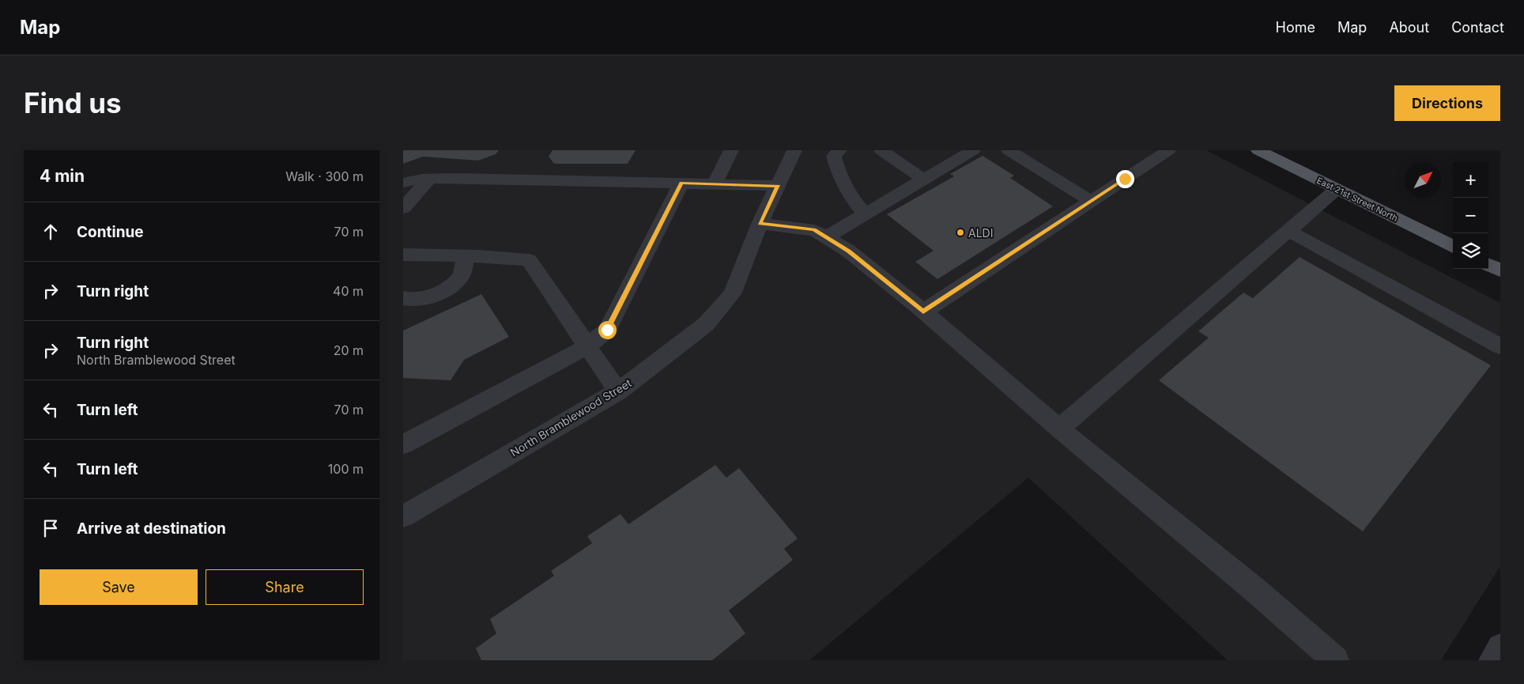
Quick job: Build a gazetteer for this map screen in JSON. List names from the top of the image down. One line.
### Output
{"streets":{"main road":["East 21st Street North"],"street":["North Bramblewood Street"]},"places":["ALDI"],"north":"top right","page":{"header":"Map","nav":["Home","Map","About","Contact"],"buttons":["Directions",["Save","Share"]],"title":"Find us","heading":["4 min","Walk · 300 m"],"map_buttons":["+","−"],"list":[["Continue","70 m"],["Turn right","40 m"],["Turn right","North Bramblewood Street","20 m"],["Turn left","70 m"],["Turn left","100 m"],"Arrive at destination"]}}
